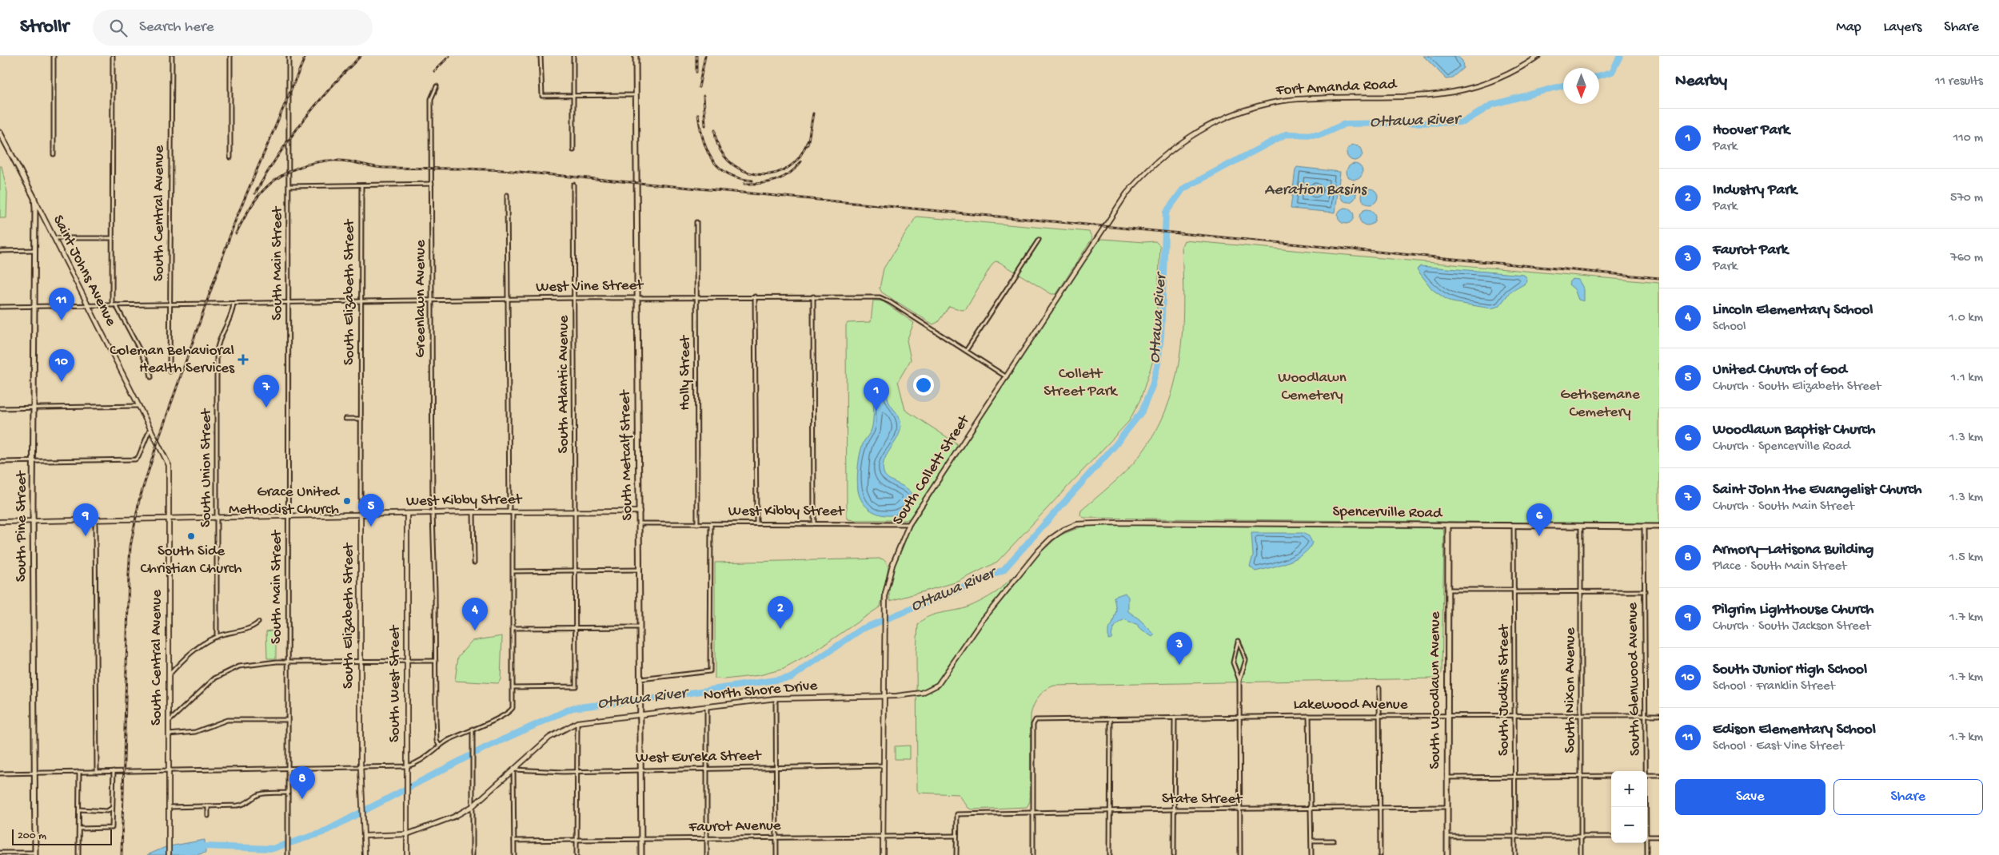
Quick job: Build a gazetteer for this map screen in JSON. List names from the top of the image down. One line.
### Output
{"streets":{"main road":["South Metcalf Street","Spencerville Road","South Pine Street","South Woodlawn Avenue"],"street":["Fort Amanda Road","South Central Avenue","South Main Street","Saint Johns Avenue","West Vine Street","South Elizabeth Street","Greenlawn Avenue","Holly Street","South Atlantic Avenue","South Union Street","South Collett Street","West Kibby Street","South Glenwood Avenue","South West Street","South Judkins Street","South Nixon Avenue","North Shore Drive","Lakewood Avenue","West Eureka Street","State Street","Faurot Avenue"]},"crossings":[["Fort Amanda Road","South Collett Street"],["South Central Avenue","Saint Johns Avenue"],["South Central Avenue","West Vine Street"],["South Central Avenue","West Kibby Street"],["South Main Street","West Vine Street"],["South Main Street","West Kibby Street"],["Saint Johns Avenue","West Vine Street"],["Saint Johns Avenue","South Pine Street"],["West Vine Street","South Elizabeth Street"],["West Vine Street","Greenlawn Avenue"],["West Vine Street","Holly Street"],["West Vine Street","South Atlantic Avenue"],["West Vine Street","South Metcalf Street"],["West Vine Street","South Union Street"],["West Vine Street","South Collett Street"],["West Vine Street","South Pine Street"],["South Elizabeth Street","West Kibby Street"],["South Elizabeth Street","North Shore Drive"],["Greenlawn Avenue","West Kibby Street"],["Holly Street","West Kibby Street"],["South Atlantic Avenue","West Kibby Street"],["South Metcalf Street","West Kibby Street"],["South Metcalf Street","North Shore Drive"],["South Metcalf Street","West Eureka Street"],["South Metcalf Street","Faurot Avenue"],["South Union Street","West Kibby Street"],["South Collett Street","West Kibby Street"],["South Collett Street","North Shore Drive"],["South Collett Street","West Eureka Street"],["South Collett Street","Faurot Avenue"],["West Kibby Street","South Pine Street"],["West Kibby Street","South West Street"],["Spencerville Road","South Glenwood Avenue"],["Spencerville Road","South Woodlawn Avenue"],["Spencerville Road","South Judkins Street"],["Spencerville Road","South Nixon Avenue"],["Spencerville Road","North Shore Drive"],["South Glenwood Avenue","Lakewood Avenue"],["South West Street","North Shore Drive"],["South Woodlawn Avenue","Lakewood Avenue"],["South Woodlawn Avenue","State Street"],["South Judkins Street","Lakewood Avenue"],["South Nixon Avenue","Lakewood Avenue"],["North Shore Drive","West Eureka Street"],["Lakewood Avenue","State Street"],["State Street","Faurot Avenue"]],"water":["Ottawa River","Aeration Basins"],"parks":["Collett Street Park","Woodlawn Cemetery","Gethsemane Cemetery"],"places":{"health":["Coleman Behavioral Health Services"],"other":["Grace United Methodist Church","South Side Christian Church"]},"scale_bar":"200 m","north":"bottom","page":{"header":"Strollr","search":"Search here","nav":["Map","Layers","Share"],"heading":["Nearby","11 results"],"list":[{"mark":"1","name":"Hoover Park","note":"Park","value":"110 m"},{"mark":"2","name":"Industry Park","note":"Park","value":"570 m"},{"mark":"3","name":"Faurot Park","note":"Park","value":"760 m"},{"mark":"4","name":"Lincoln Elementary School","note":"School","value":"1.0 km"},{"mark":"5","name":"United Church of God","note":"Church · South Elizabeth Street","value":"1.1 km"},{"mark":"6","name":"Woodlawn Baptist Church","note":"Church · Spencerville Road","value":"1.3 km"},{"mark":"7","name":"Saint John the Evangelist Church","note":"Church · South Main Street","value":"1.3 km"},{"mark":"8","name":"Armory–Latisona Building","note":"Place · South Main Street","value":"1.5 km"},{"mark":"9","name":"Pilgrim Lighthouse Church","note":"Church · South Jackson Street","value":"1.7 km"},{"mark":"10","name":"South Junior High School","note":"School · Franklin Street","value":"1.7 km"},{"mark":"11","name":"Edison Elementary School","note":"School · East Vine Street","value":"1.7 km"}],"pins":["11","10","7","1","5","6","9","2","4","3","8"],"buttons":["Save","Share"],"map_buttons":["+","−"],"scale":"200 m"}}
